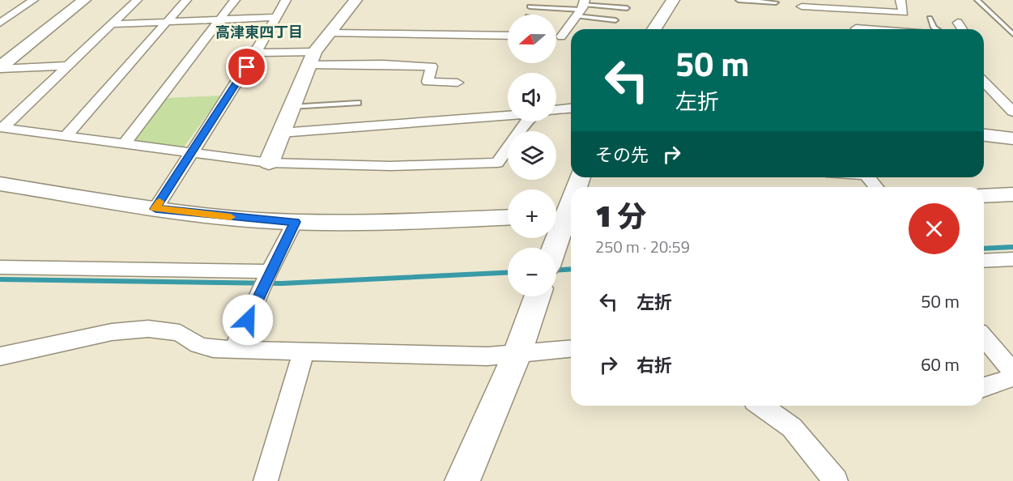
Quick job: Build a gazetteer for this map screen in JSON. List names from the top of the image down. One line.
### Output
{"districts":["高津東四丁目"],"north":"left","page":{"map_buttons":["+","−"],"turn":["50 m","左折"],"then":"その先","heading":["1 分","250 m · 20:59"],"list":[{"name":"左折","value":"50 m"},{"name":"右折","value":"60 m"}]}}
